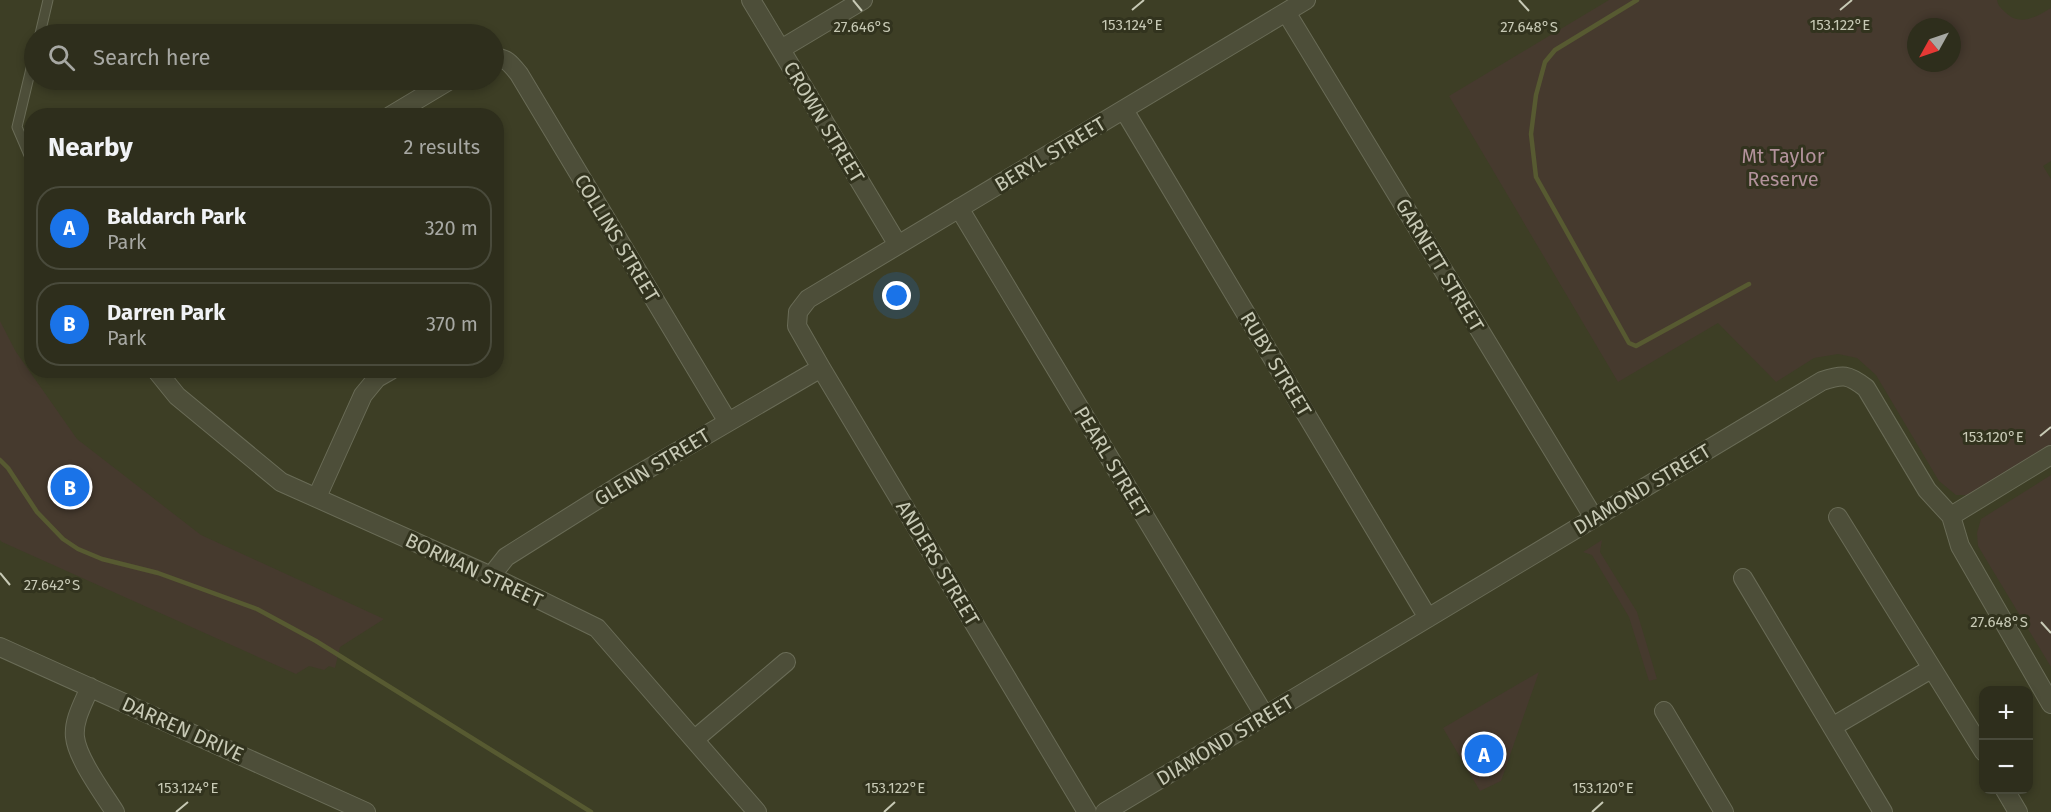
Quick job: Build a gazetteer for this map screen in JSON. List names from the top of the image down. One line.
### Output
{"streets":{"street":["CROWN STREET","BERYL STREET","COLLINS STREET","GARNETT STREET","RUBY STREET","PEARL STREET","GLENN STREET","DIAMOND STREET","ANDERS STREET","BORMAN STREET","DARREN DRIVE"]},"crossings":[["CROWN STREET","BERYL STREET"],["BERYL STREET","GARNETT STREET"],["BERYL STREET","RUBY STREET"],["BERYL STREET","PEARL STREET"],["BERYL STREET","ANDERS STREET"],["COLLINS STREET","GLENN STREET"],["GARNETT STREET","DIAMOND STREET"],["RUBY STREET","DIAMOND STREET"],["PEARL STREET","DIAMOND STREET"],["GLENN STREET","ANDERS STREET"],["GLENN STREET","BORMAN STREET"]],"parks":["Mt Taylor Reserve"],"north":"bottom left","page":{"search":"Search here","heading":["Nearby","2 results"],"list":[{"mark":"A","name":"Baldarch Park","note":"Park","value":"320 m"},{"mark":"B","name":"Darren Park","note":"Park","value":"370 m"}],"pins":["B","A"],"map_buttons":["+","−"]},"coordinates":["153.124°E","153.122°E","27.646°S","27.648°S","153.120°E","27.642°S"]}
